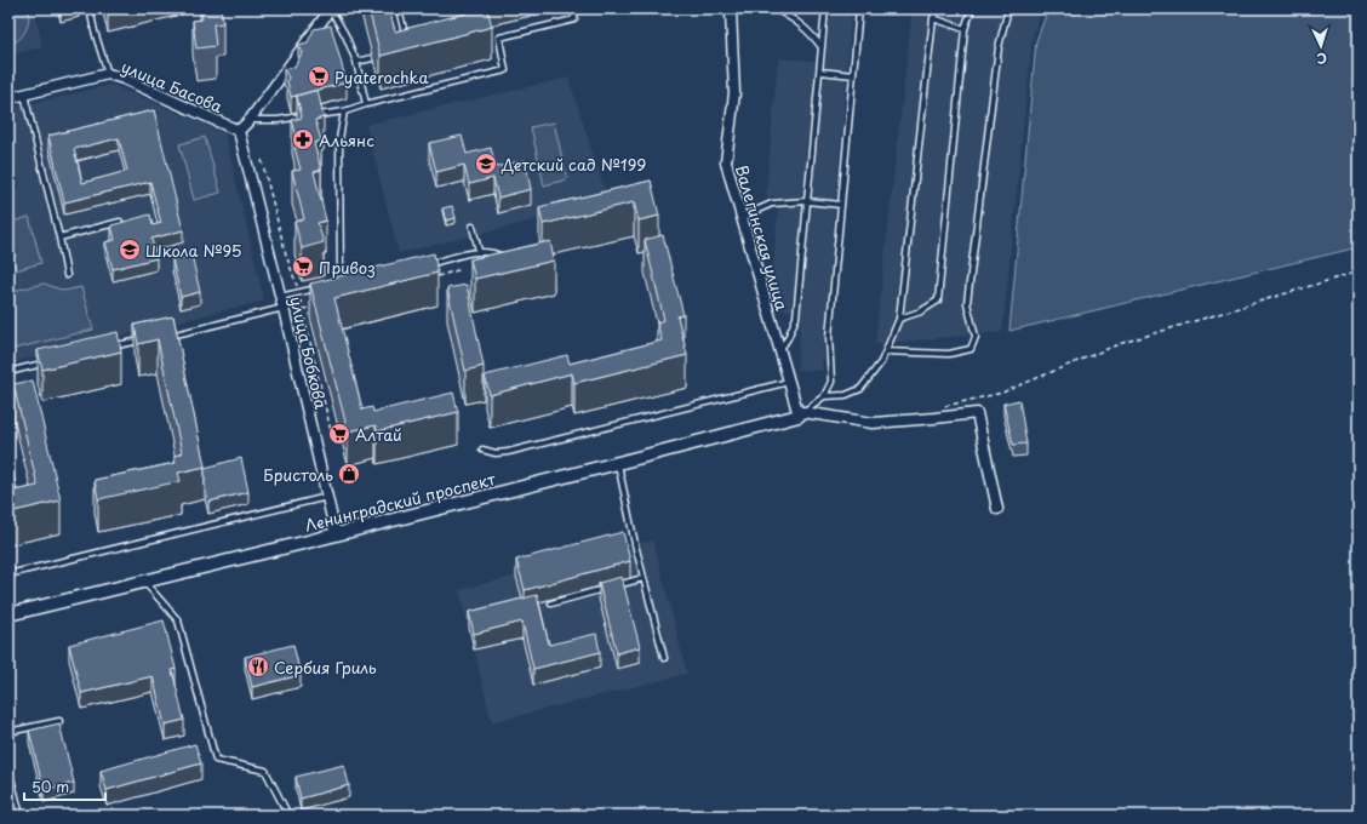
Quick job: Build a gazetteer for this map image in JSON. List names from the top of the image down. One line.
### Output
{"streets":{"street":["улица Басова","Валегинская улица","улица Бобкова","Ленинградский проспект"]},"crossings":[["улица Басова","улица Бобкова"],["Валегинская улица","Ленинградский проспект"],["улица Бобкова","Ленинградский проспект"]],"places":{"supermarket":["Pyaterochka","Привоз","Алтай"],"pharmacy":["Альянс"],"school or university":["Детский сад №199","Школа №95"],"shop":["Бристоль"],"restaurant":["Сербия Гриль"]},"scale_bar":"50 m","north":"bottom"}
